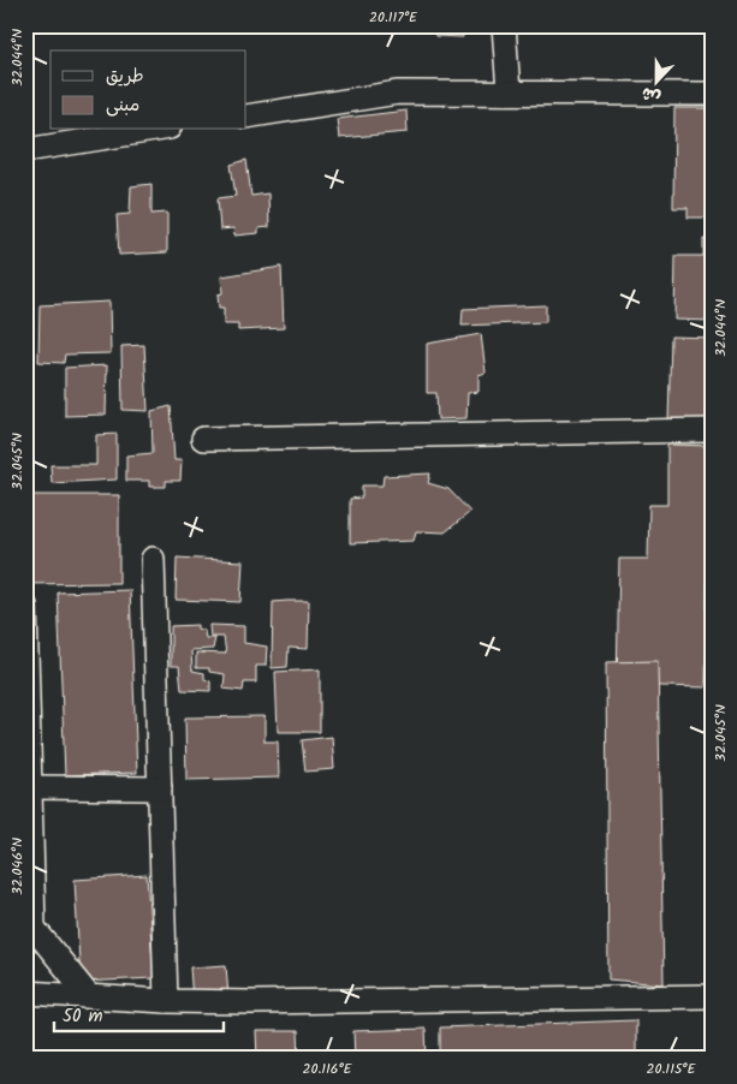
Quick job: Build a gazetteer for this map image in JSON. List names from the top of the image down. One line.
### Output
{"legend":["طريق","مبنى"],"scale_bar":"50 m","north":"bottom","coordinates":["20.117°E","32.044°N","32.045°N","32.046°N","20.116°E","20.115°E"]}
